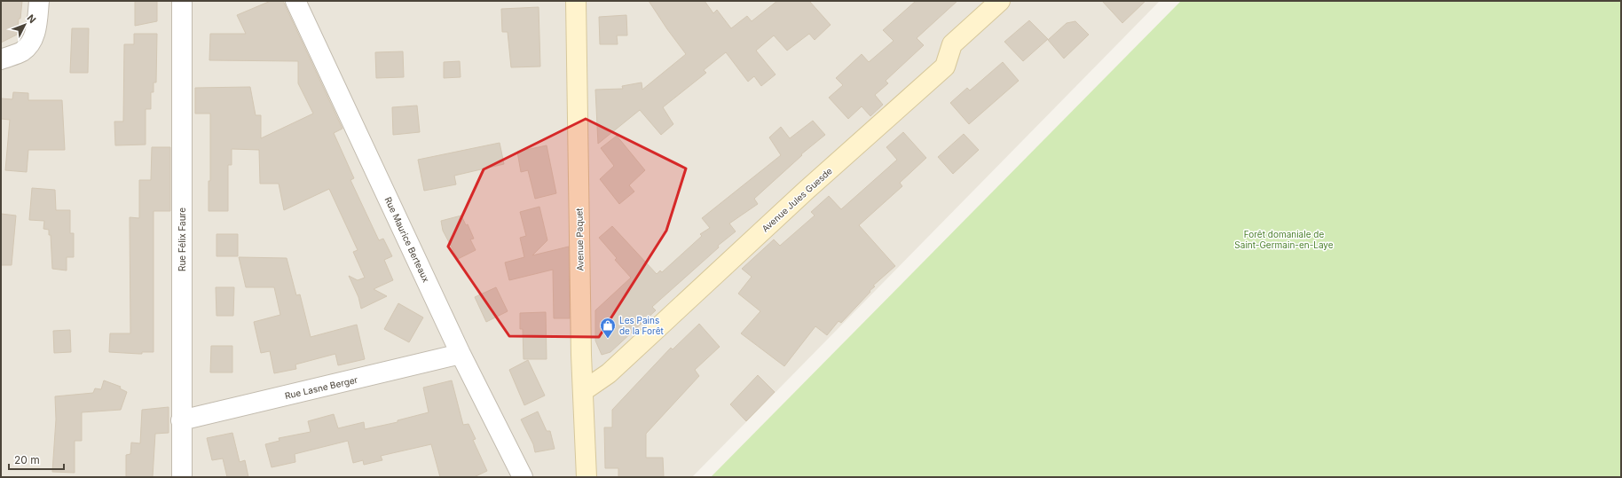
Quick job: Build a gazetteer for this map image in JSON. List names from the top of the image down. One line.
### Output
{"streets":{"street":["Avenue Jules Guesde","Rue Félix Faure","Rue Maurice Berteaux","Avenue Paquet","Rue Lasne Berger"]},"crossings":[["Avenue Jules Guesde","Avenue Paquet"],["Rue Félix Faure","Rue Lasne Berger"],["Rue Maurice Berteaux","Rue Lasne Berger"]],"parks":["Forêt domaniale de Saint-Germain-en-Laye"],"places":{"shop":["Les Pains de la Forêt"]},"scale_bar":"20 m","north":"top right"}
